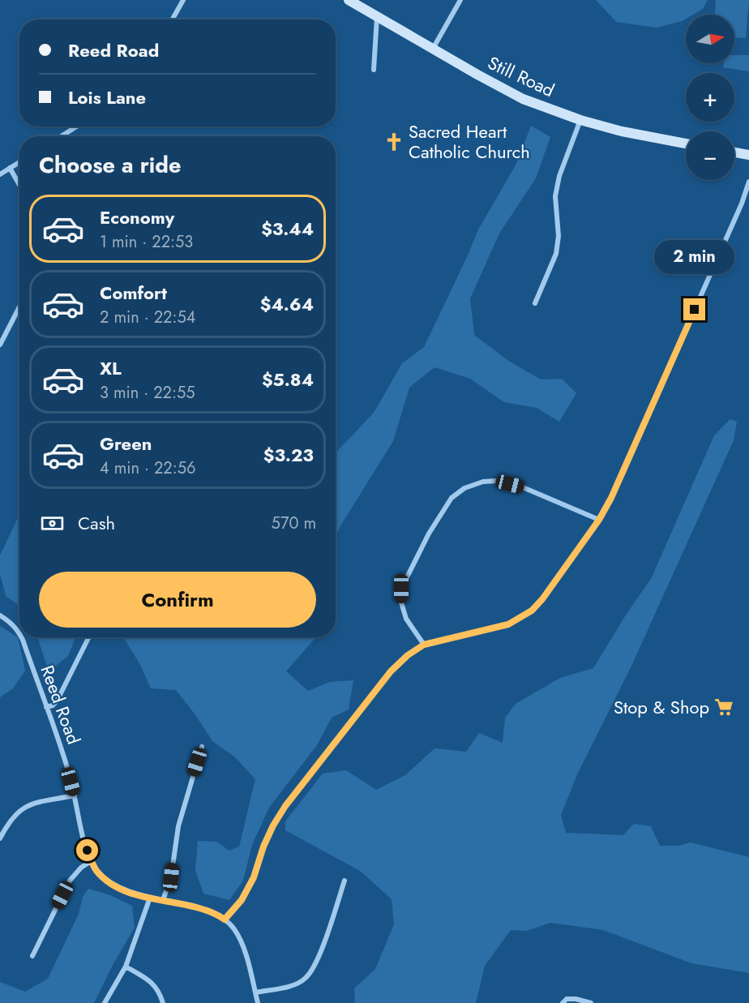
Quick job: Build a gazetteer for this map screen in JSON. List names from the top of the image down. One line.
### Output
{"streets":{"main road":["Still Road"],"street":["Reed Road"]},"places":{"church":["Sacred Heart Catholic Church"],"supermarket":["Stop & Shop"]},"north":"right","page":{"map_buttons":["+","−"],"banner":["Reed Road","Lois Lane"],"heading":"Choose a ride","list":[{"name":"Economy","note":"1 min · 22:53","value":"$3.44"},{"name":"Comfort","note":"2 min · 22:54","value":"$4.64"},{"name":"XL","note":"3 min · 22:55","value":"$5.84"},{"name":"Green","note":"4 min · 22:56","value":"$3.23"}],"bubble":"2 min","pay":["Cash","570 m"],"buttons":"Confirm"}}
